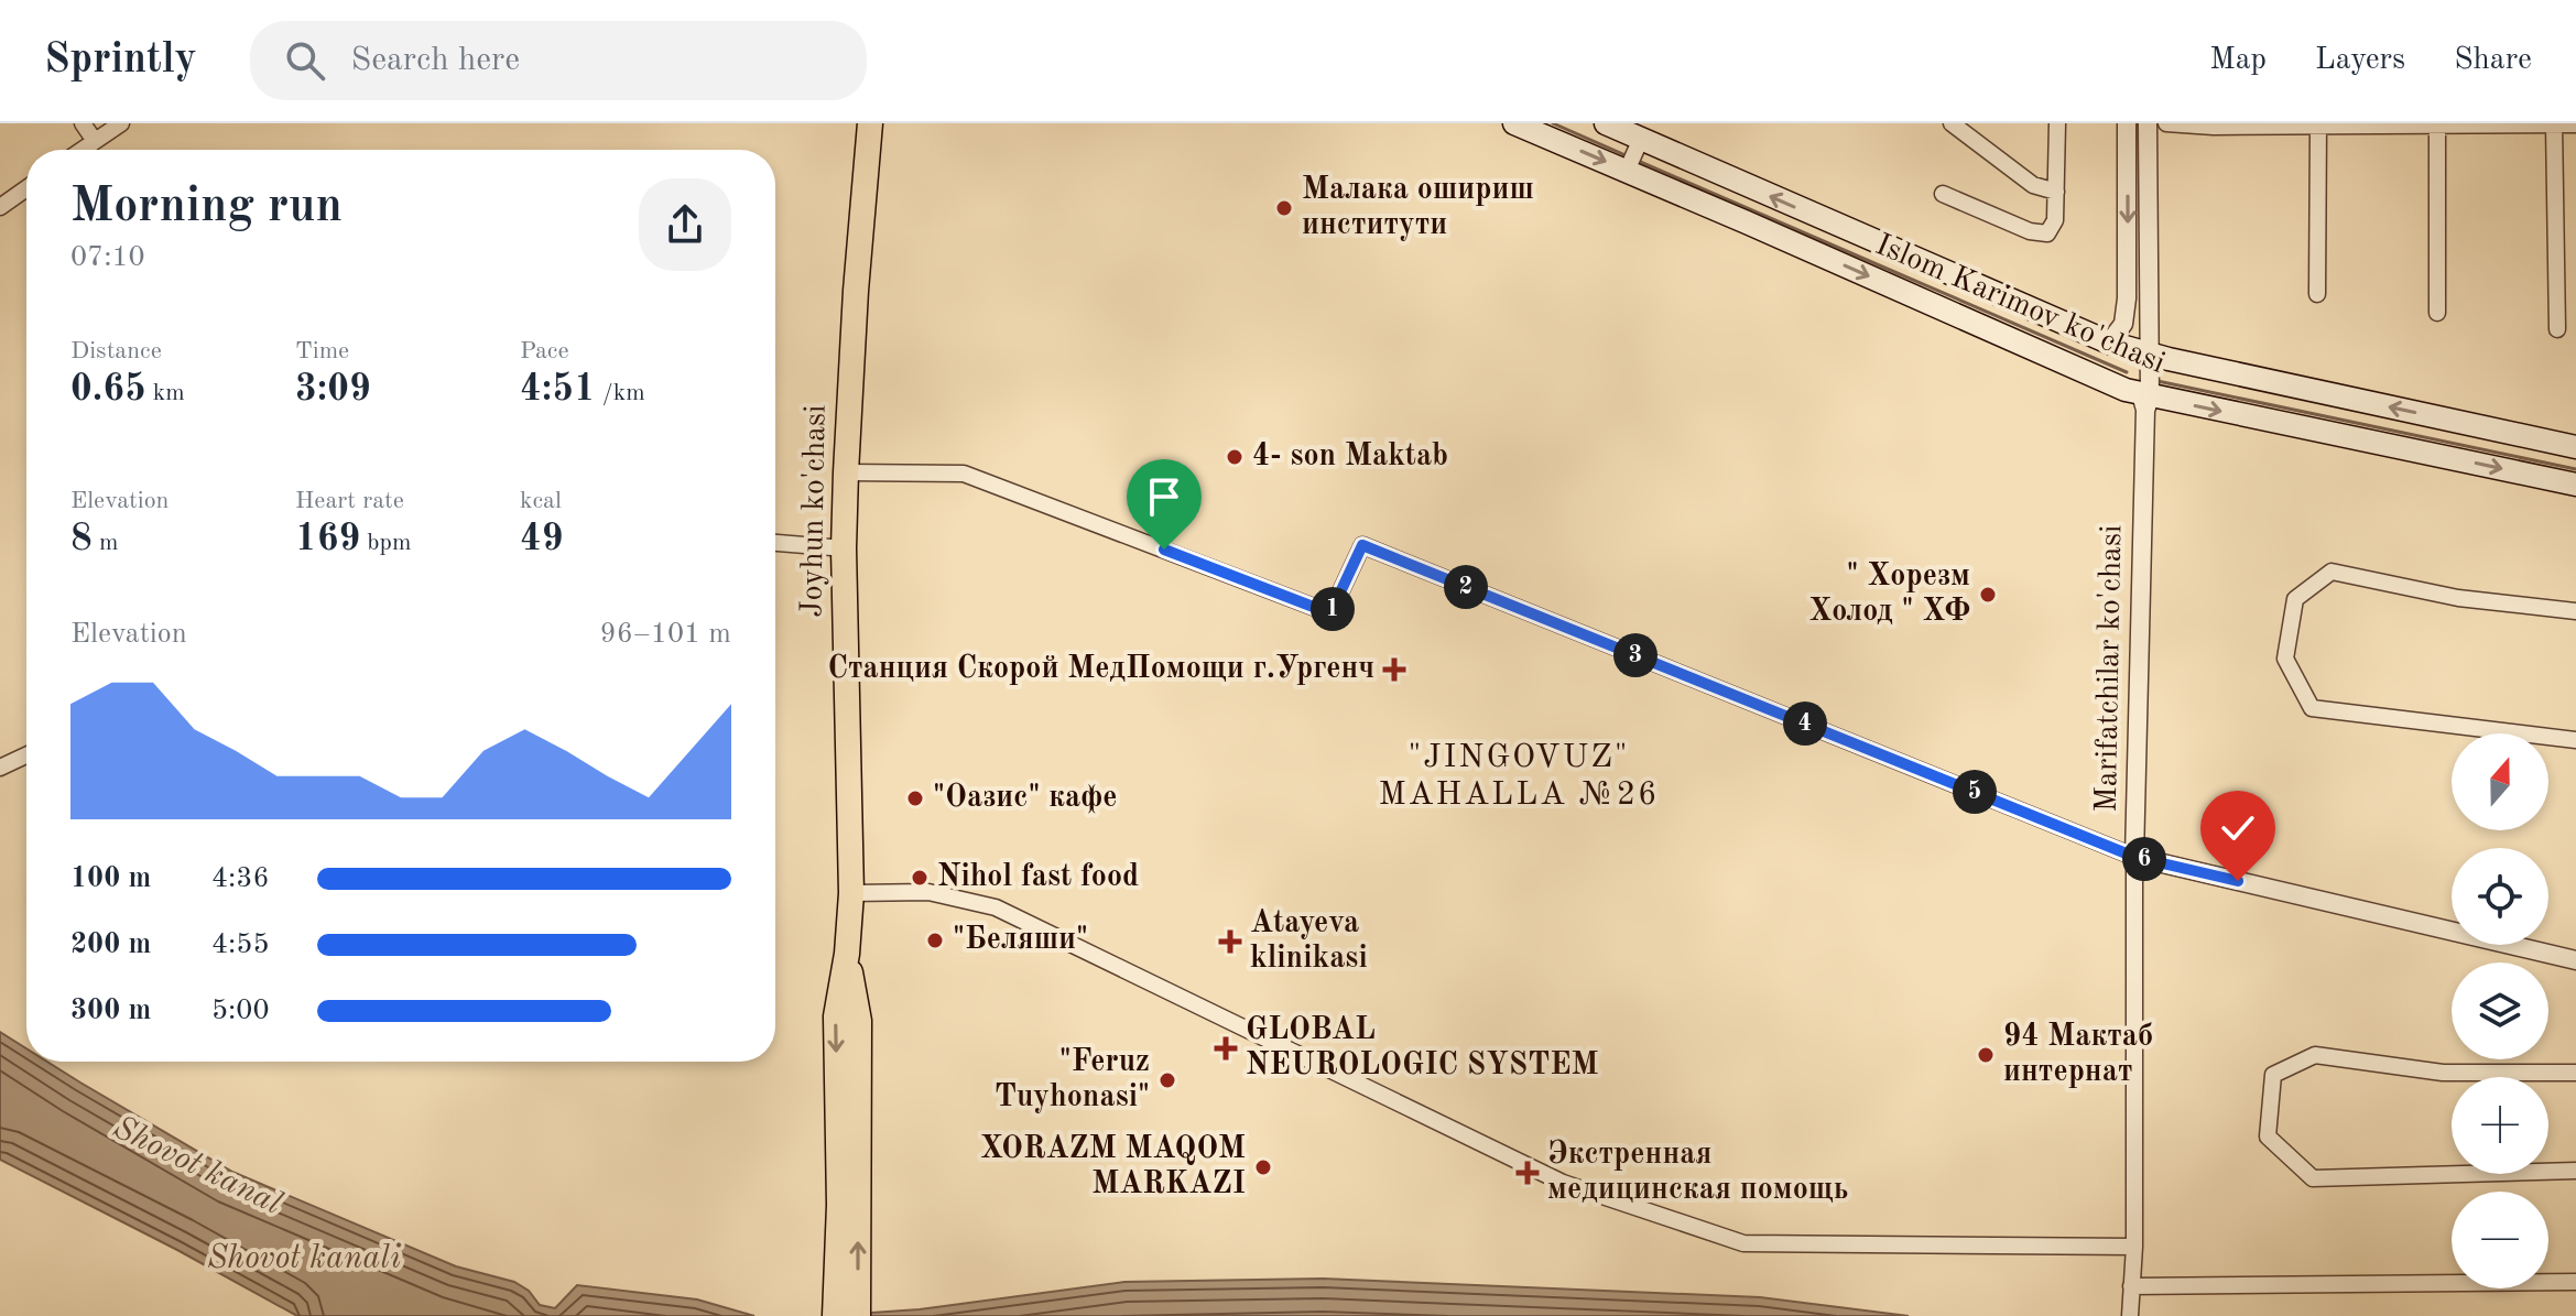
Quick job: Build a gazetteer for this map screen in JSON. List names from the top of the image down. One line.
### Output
{"streets":{"main road":["Islom Karimov ko'chasi","Joyhun ko'chasi"],"street":["Marifatchilar ko'chasi"]},"crossings":[["Islom Karimov ko'chasi","Marifatchilar ko'chasi"]],"districts":["\"JINGOVUZ\" MAHALLA №26"],"water":["Shovot kanal","Shovot kanali"],"places":{"other":["Малака ошириш институти","4- son Maktab","\" Хорезм Холод \" ХФ","\"Оазис\" кафе","Nihol fast food","\"Беляши\"","94 Мактаб интернат","\"Feruz Tuyhonasi\"","XORAZM MAQOM MARKAZI"],"health":["Станция Скорой МедПомощи г.Ургенч","Atayeva klinikasi","GLOBAL NEUROLOGIC SYSTEM","Экстренная медицинская помощь"]},"north":"top","page":{"header":"Sprintly","search":"Search here","nav":["Map","Layers","Share"],"heading":["Morning run","07:10"],"stats":[["Distance","0.65 km"],["Time","3:09"],["Pace","4:51 /km"],["Elevation","8 m"],["Heart rate","169 bpm"],["kcal","49"]],"pins":["2","1","3","4","5","6"],"chart":["Elevation","96–101 m"],"map_buttons":["+","−"],"list":[{"name":"100 m","note":"4:36"},{"name":"200 m","note":"4:55"},{"name":"300 m","note":"5:00"}]}}
